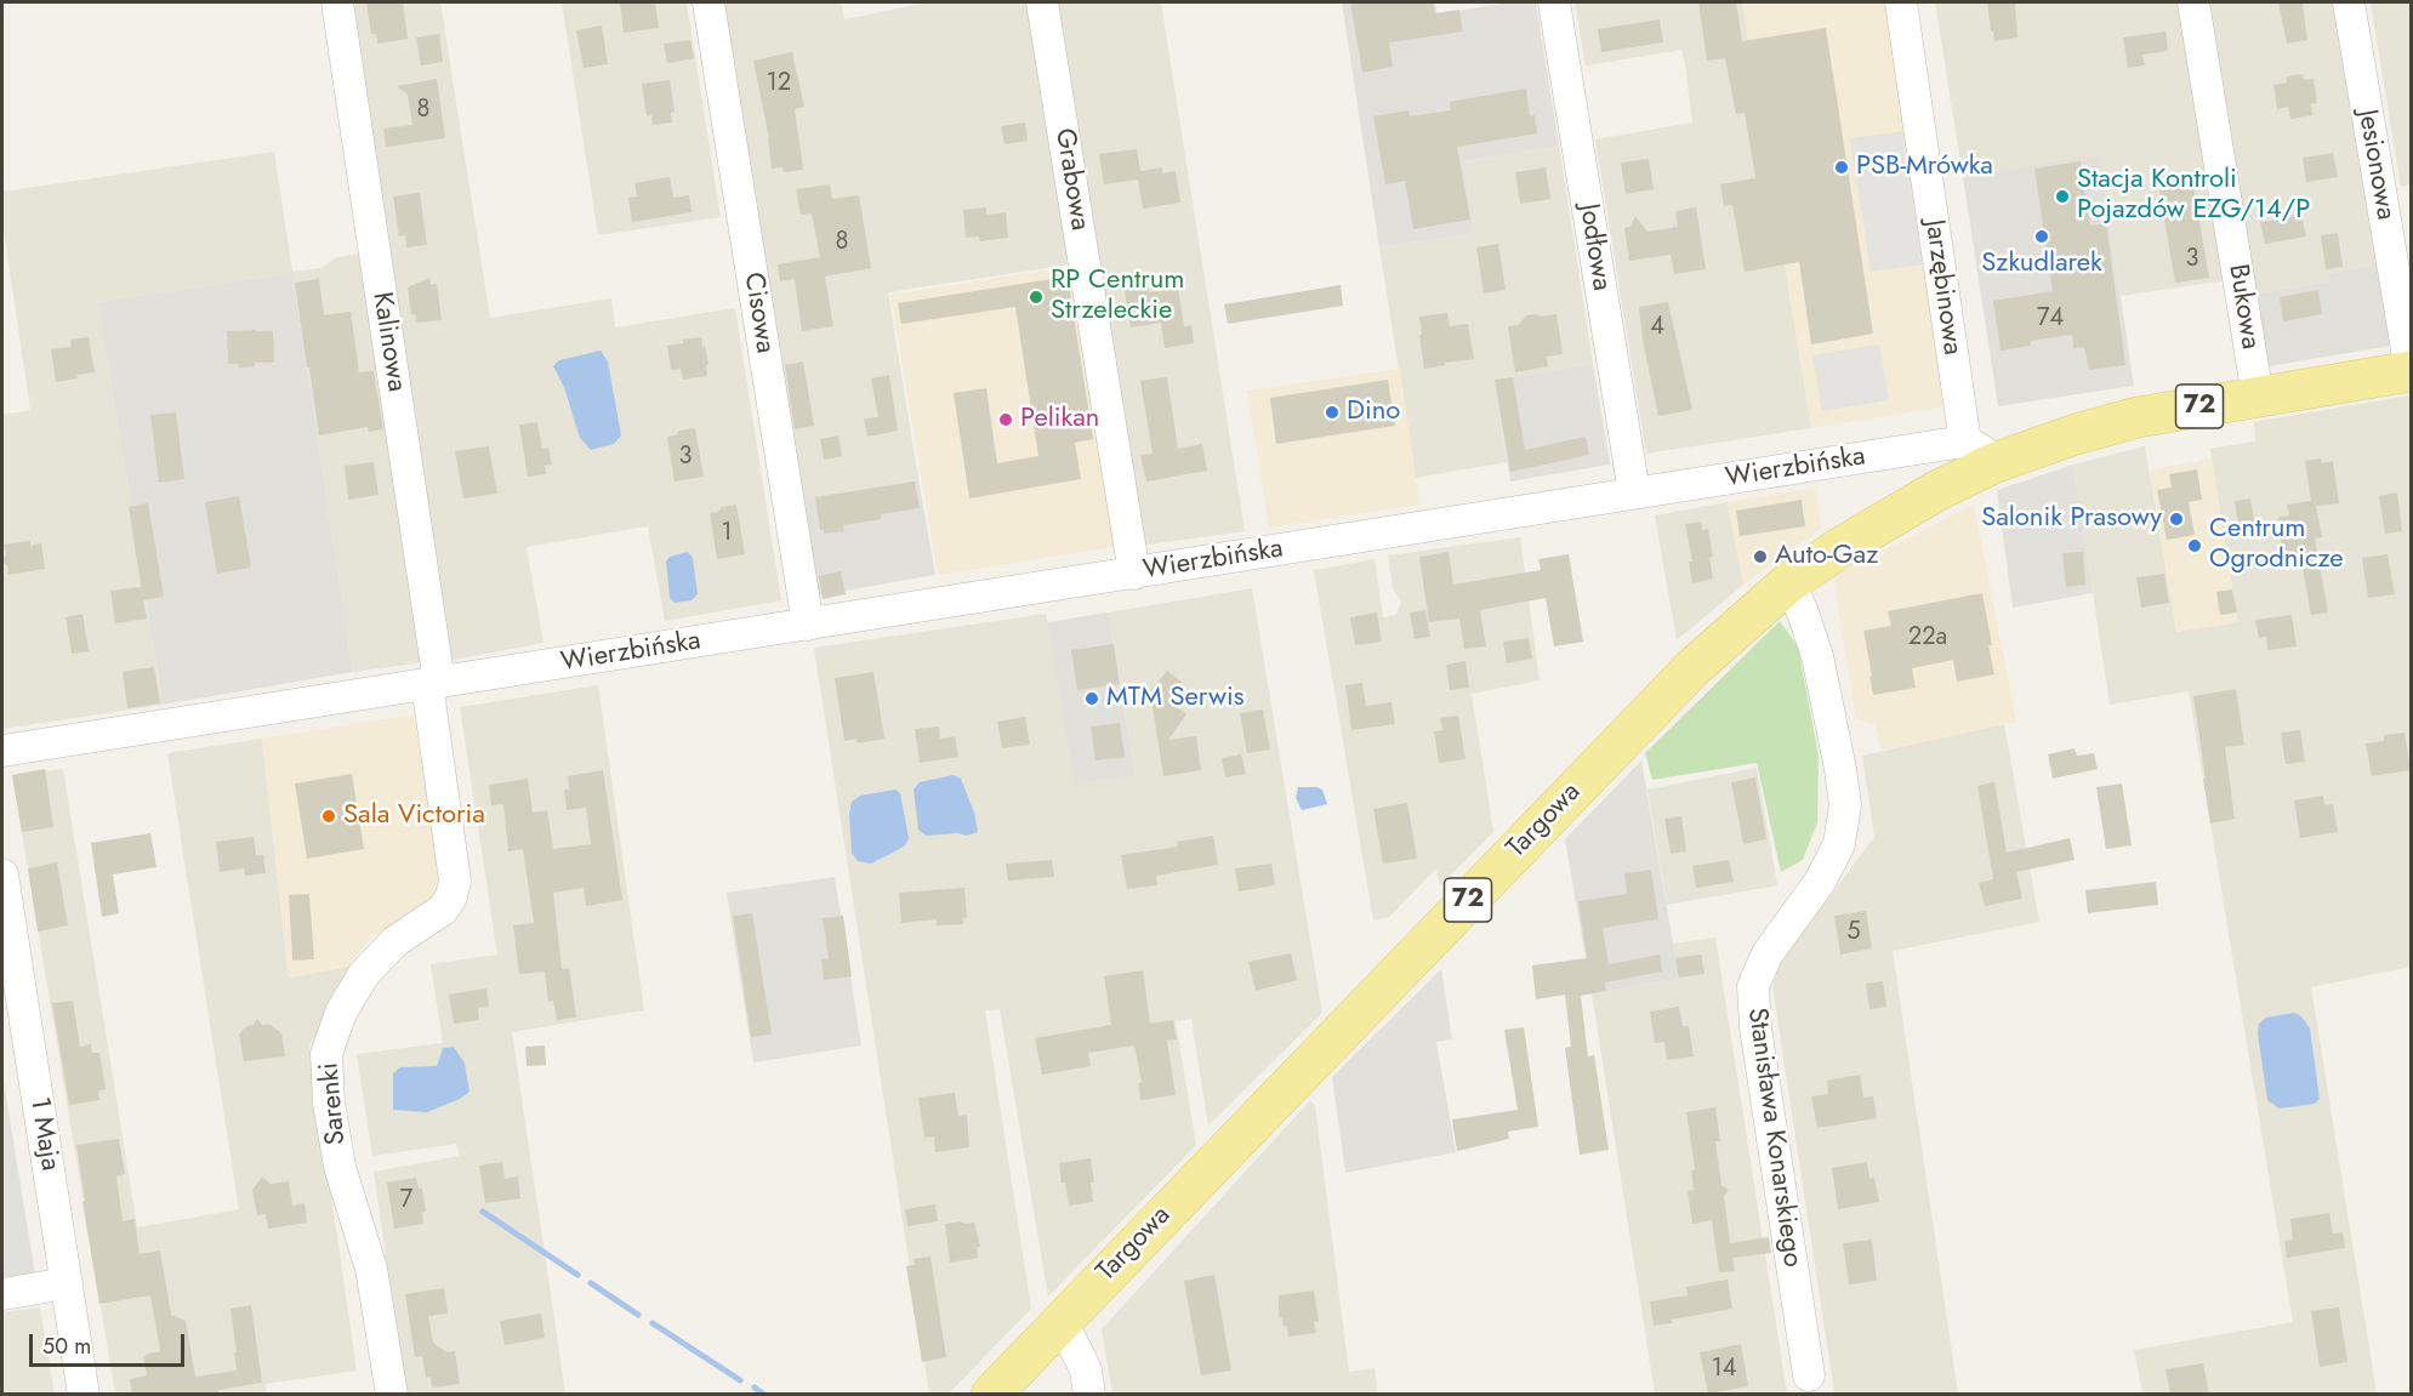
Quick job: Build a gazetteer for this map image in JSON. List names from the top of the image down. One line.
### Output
{"streets":{"main road":["72","Wierzbińska","Targowa"],"street":["Jesionowa","Grabowa","Jodłowa","Jarzębinowa","Bukowa","Cisowa","Kalinowa","Sarenki","1 Maja","Stanisława Konarskiego"]},"crossings":[["Jesionowa","Wierzbińska"],["Grabowa","Wierzbińska"],["Jodłowa","Wierzbińska"],["Jarzębinowa","Wierzbińska"],["Jarzębinowa","Targowa"],["Bukowa","Wierzbińska"],["Cisowa","Wierzbińska"],["Kalinowa","Wierzbińska"],["Kalinowa","Sarenki"],["Wierzbińska","Targowa"],["Wierzbińska","Sarenki"],["Targowa","Stanisława Konarskiego"]],"places":["PSB-Mrówka","Stacja Kontroli Pojazdów EZG/14/P","Szkudlarek","RP Centrum Strzeleckie","Dino","Pelikan","Salonik Prasowy","Centrum Ogrodnicze","Auto-Gaz","MTM Serwis","Sala Victoria"],"house_numbers":["12","8","8","3","74","4","3","1","22a","5","7","14"],"scale_bar":"50 m"}
